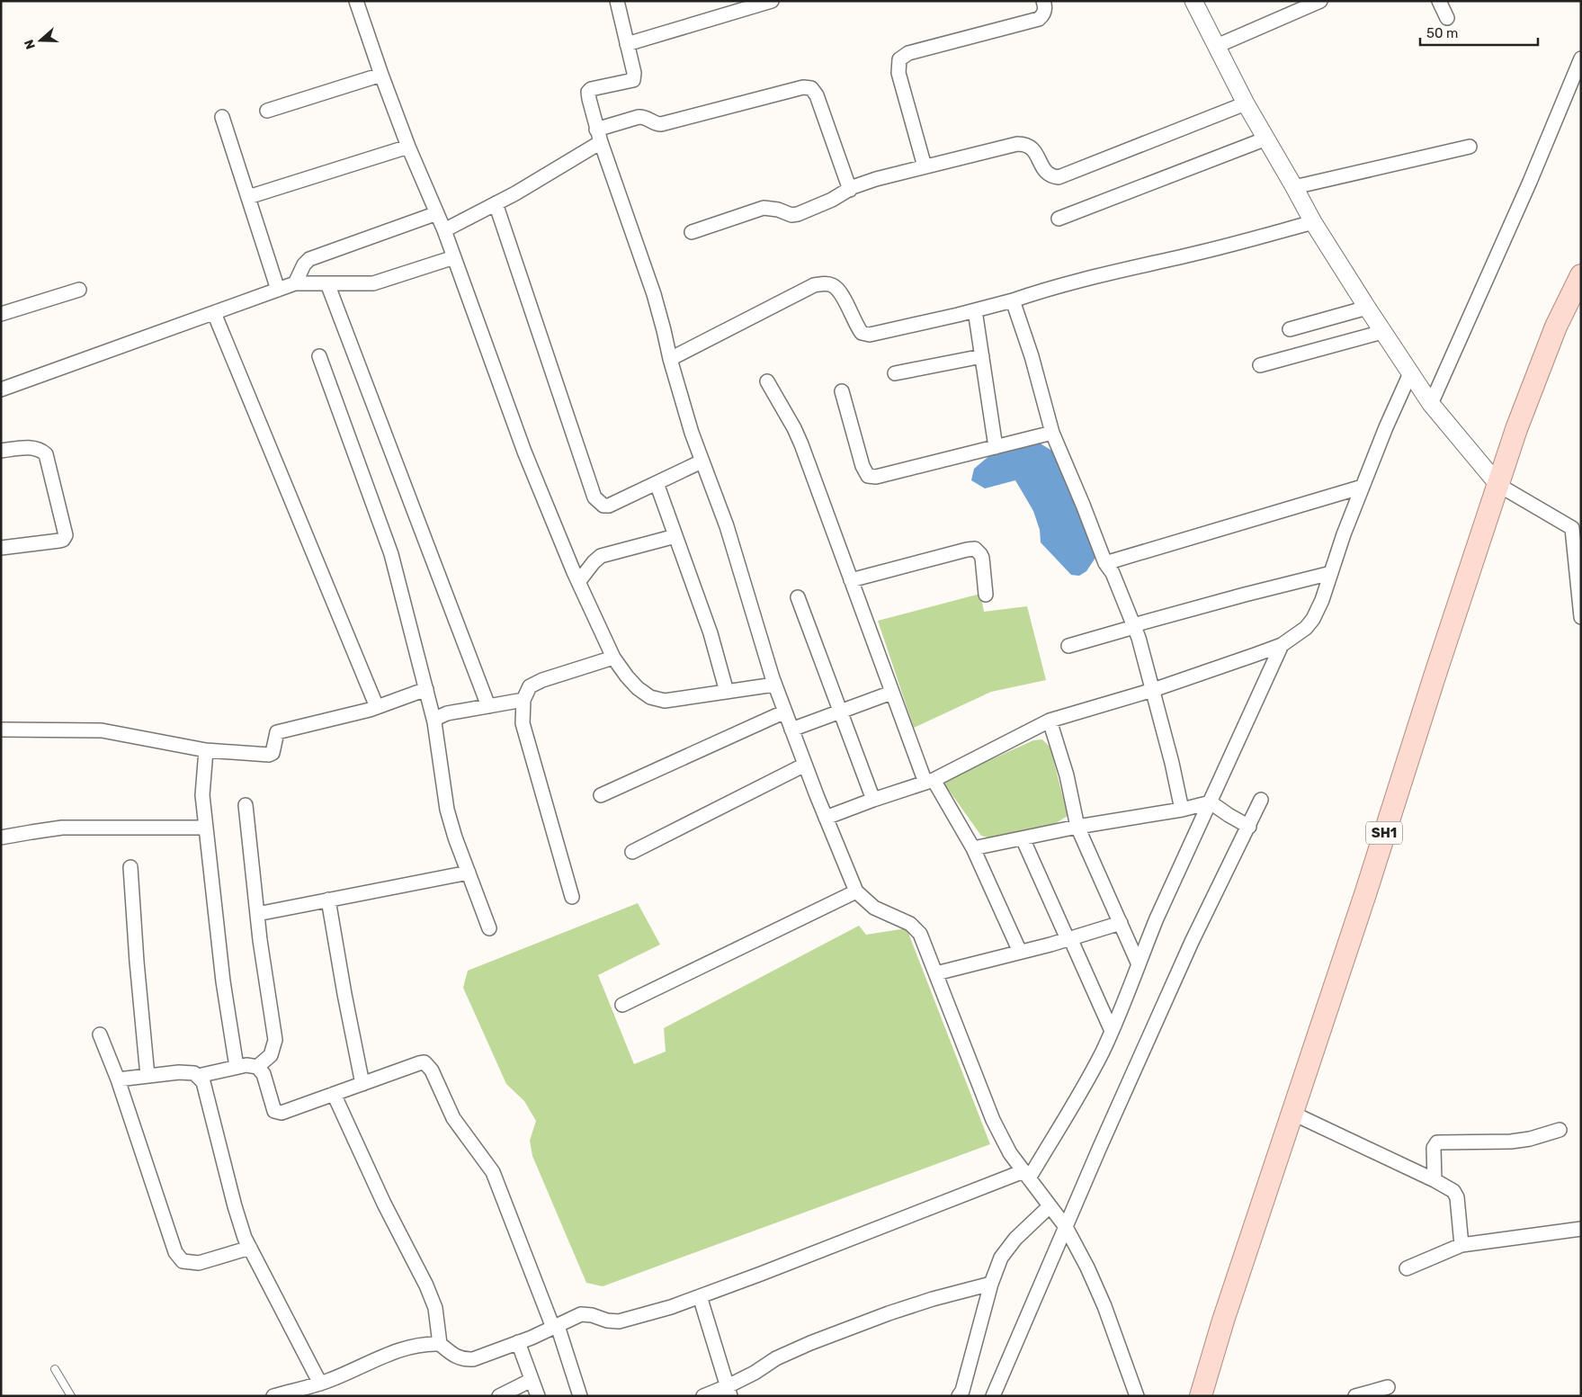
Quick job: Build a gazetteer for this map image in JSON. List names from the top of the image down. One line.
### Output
{"streets":{"main road":["SH1"]},"scale_bar":"50 m","north":"left"}
